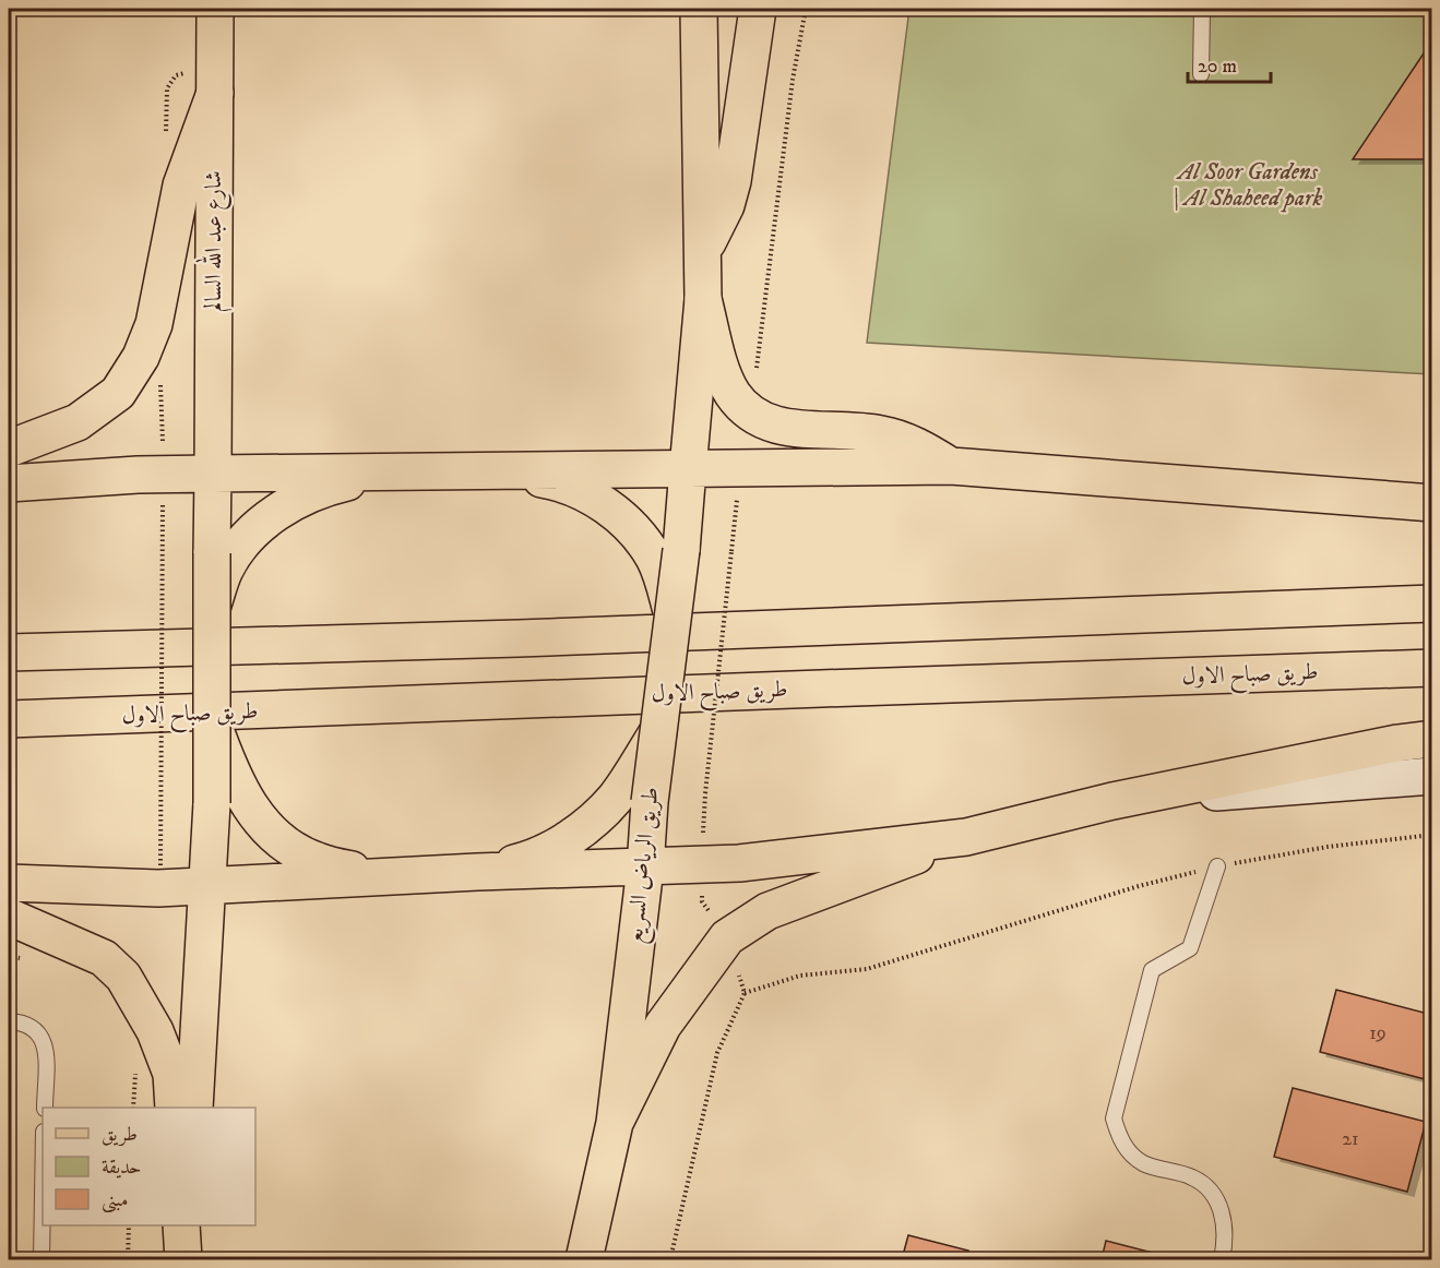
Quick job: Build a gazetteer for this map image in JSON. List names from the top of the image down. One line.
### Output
{"streets":{"main road":["شارع عبد الله السالم","طريق صباح الاول","طريق الرياض السريع"]},"parks":["Al Soor Gardens | Al Shaheed park"],"house_numbers":["19","21"],"legend":["طريق","حديقة","مبنى"],"scale_bar":"20 m"}
